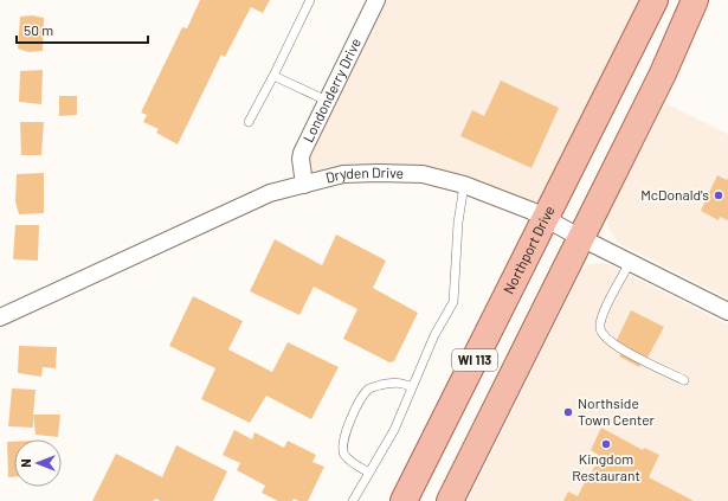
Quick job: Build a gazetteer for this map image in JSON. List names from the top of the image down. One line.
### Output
{"streets":{"main road":["Northport Drive","WI 113"],"street":["Londonderry Drive","Dryden Drive"]},"crossings":[["Londonderry Drive","Dryden Drive"],["Dryden Drive","Northport Drive"],["Dryden Drive","WI 113"]],"places":["McDonald's","Northside Town Center","Kingdom Restaurant"],"scale_bar":"50 m","north":"left"}
